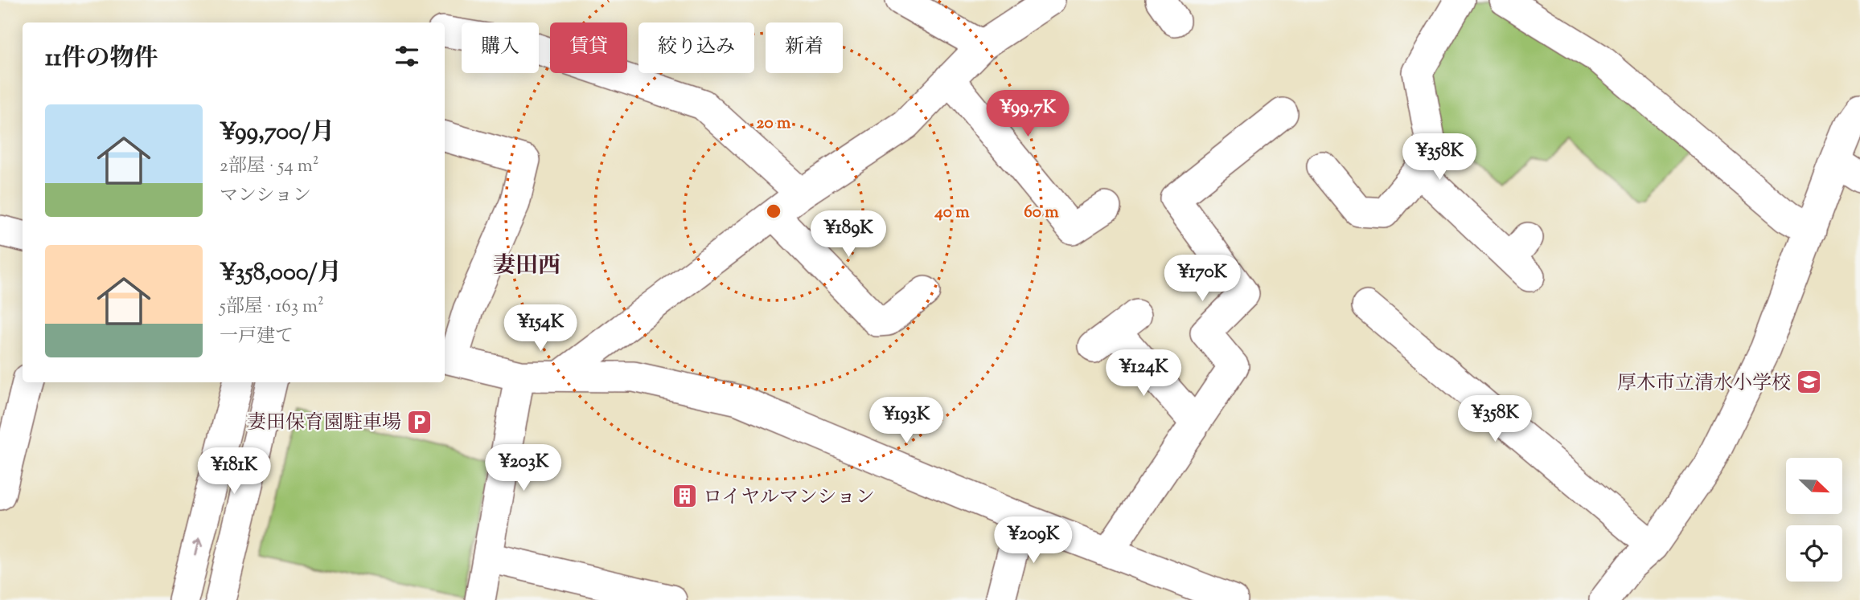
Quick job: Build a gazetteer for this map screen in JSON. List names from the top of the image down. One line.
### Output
{"districts":["妻田西"],"places":{"school or university":["厚木市立清水小学校"],"parking":["妻田保育園駐車場"],"building":["ロイヤルマンション"]},"north":"bottom right","page":{"chip":["購入","賃貸","絞り込み","新着"],"heading":"11件の物件","price":["¥99.7K","¥358K","¥189K","¥170K","¥154K","¥124K","¥358K","¥193K","¥203K","¥181K","¥209K"],"list":[{"name":"¥99,700/月","note":"2部屋 · 54 m² · マンション"},{"name":"¥358,000/月","note":"5部屋 · 163 m² · 一戸建て"}]},"rings":["20 m","40 m","60 m"]}
